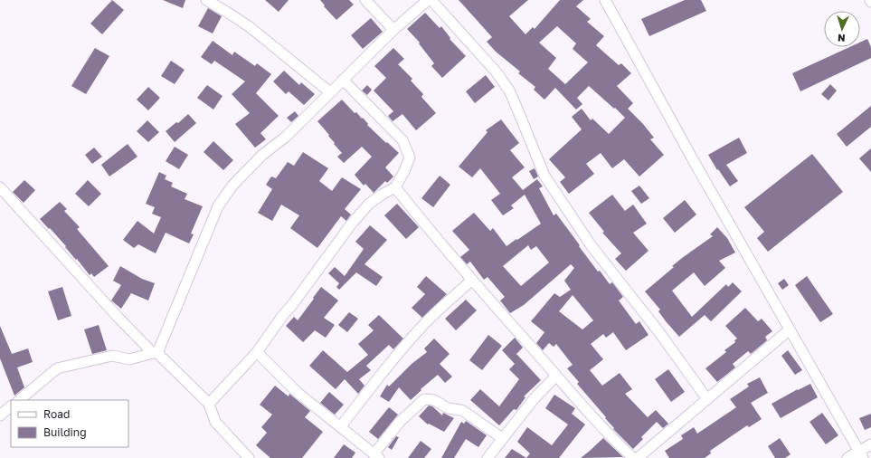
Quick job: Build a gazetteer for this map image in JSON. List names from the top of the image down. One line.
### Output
{"legend":["Road","Building"],"north":"bottom"}
